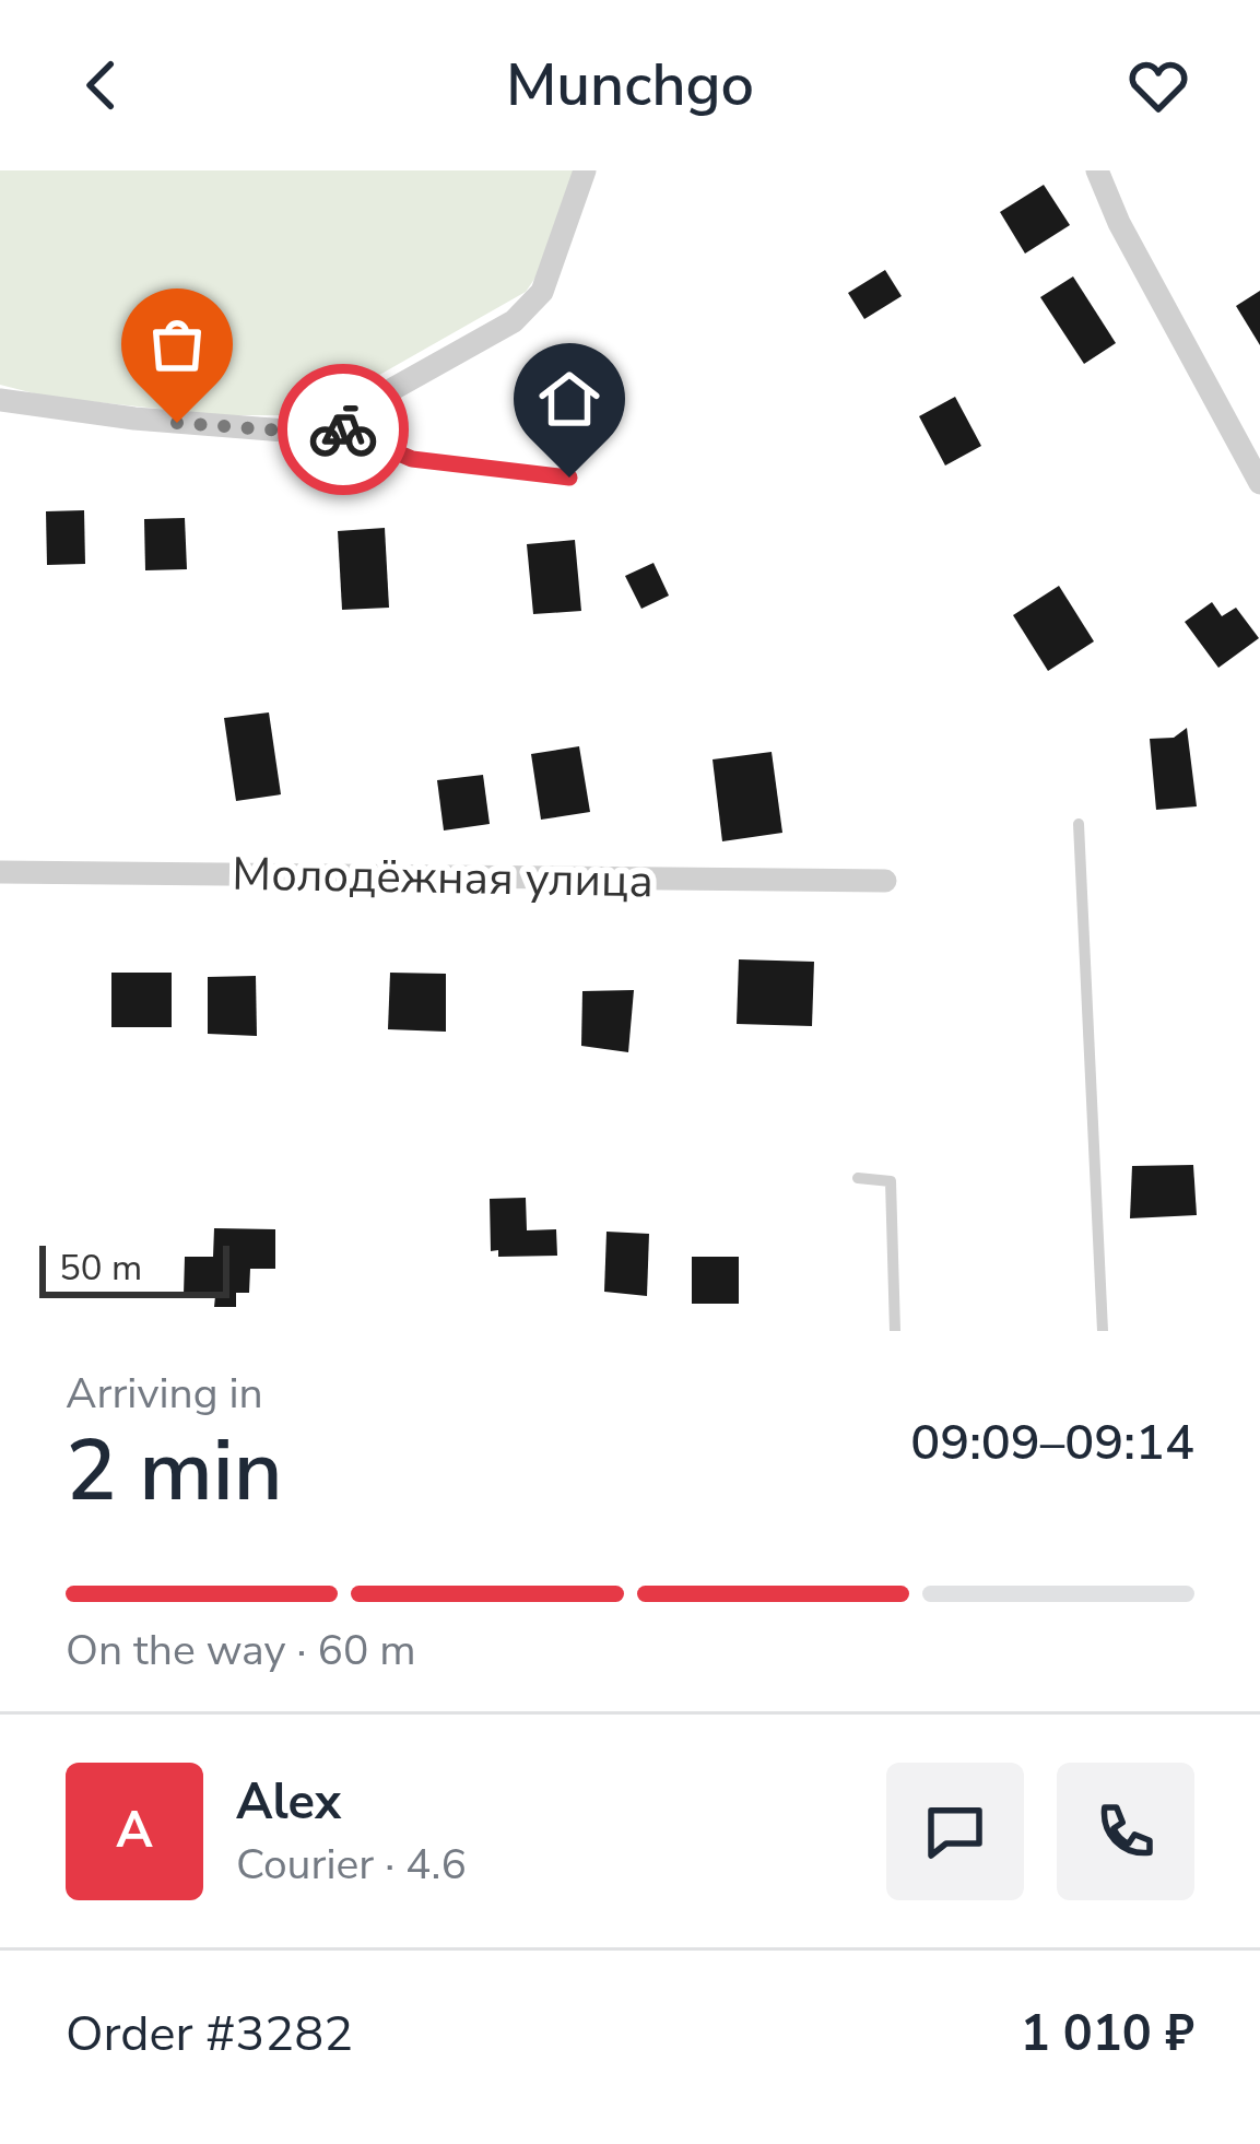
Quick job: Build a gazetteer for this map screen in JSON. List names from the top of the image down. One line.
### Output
{"streets":{"street":["Молодёжная улица"]},"scale_bar":"50 m","page":{"header":"Munchgo","scale":"50 m","heading":["2 min","Arriving in","09:09–09:14"],"panel":["Alex","Courier · 4.6","Order #3282","1 010 ₽"],"bar":"On the way · 60 m","round":"A"}}
